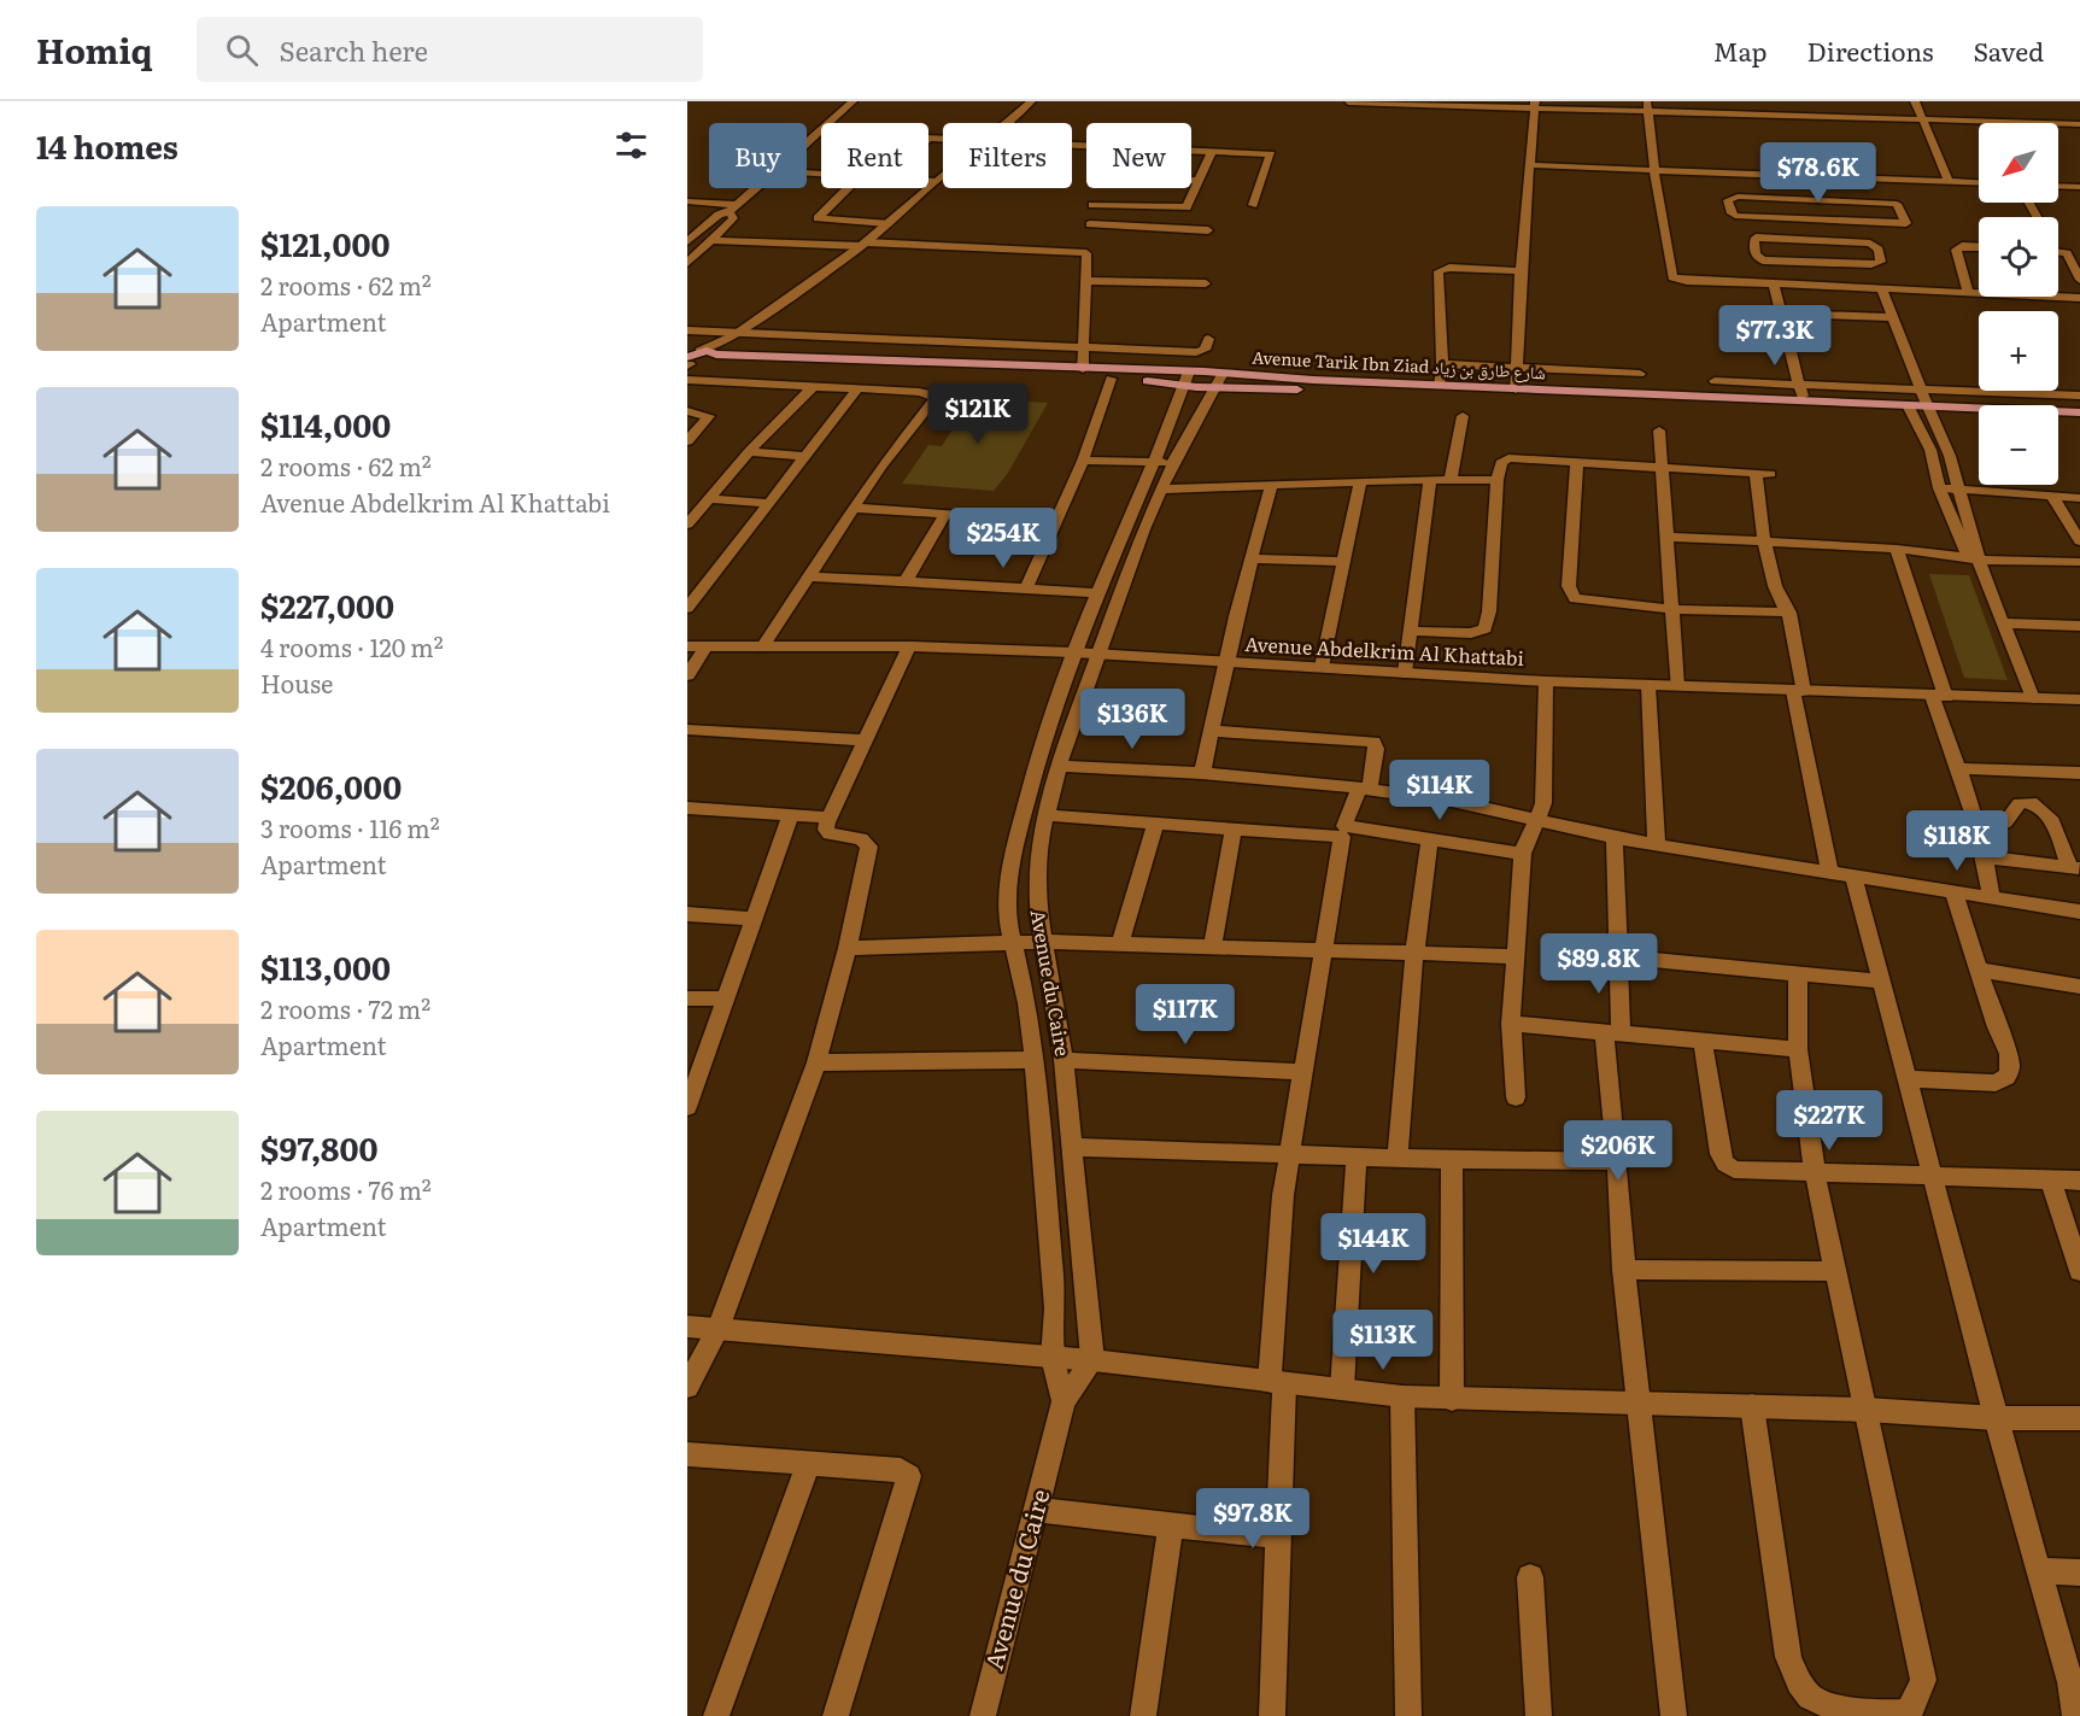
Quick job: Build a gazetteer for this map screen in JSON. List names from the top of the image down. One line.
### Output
{"streets":{"main road":["Avenue Tarik Ibn Ziad شارع طارق بن زياد"],"street":["Avenue Abdelkrim Al Khattabi","Avenue du Caire"]},"crossings":[["Avenue Tarik Ibn Ziad شارع طارق بن زياد","Avenue du Caire"],["Avenue Abdelkrim Al Khattabi","Avenue du Caire"]],"north":"bottom left","page":{"header":"Homiq","search":"Search here","nav":["Map","Directions","Saved"],"heading":"14 homes","map_buttons":["+","−"],"chip":["Buy","Rent","Filters","New"],"price":["$78.6K","$77.3K","$121K","$254K","$136K","$114K","$118K","$89.8K","$117K","$227K","$206K","$144K","$113K","$97.8K"],"list":[{"name":"$121,000","note":"2 rooms · 62 m² · Apartment"},{"name":"$114,000","note":"2 rooms · 62 m² · Avenue Abdelkrim Al Khattabi"},{"name":"$227,000","note":"4 rooms · 120 m² · House"},{"name":"$206,000","note":"3 rooms · 116 m² · Apartment"},{"name":"$113,000","note":"2 rooms · 72 m² · Apartment"},{"name":"$97,800","note":"2 rooms · 76 m² · Apartment"}]}}
